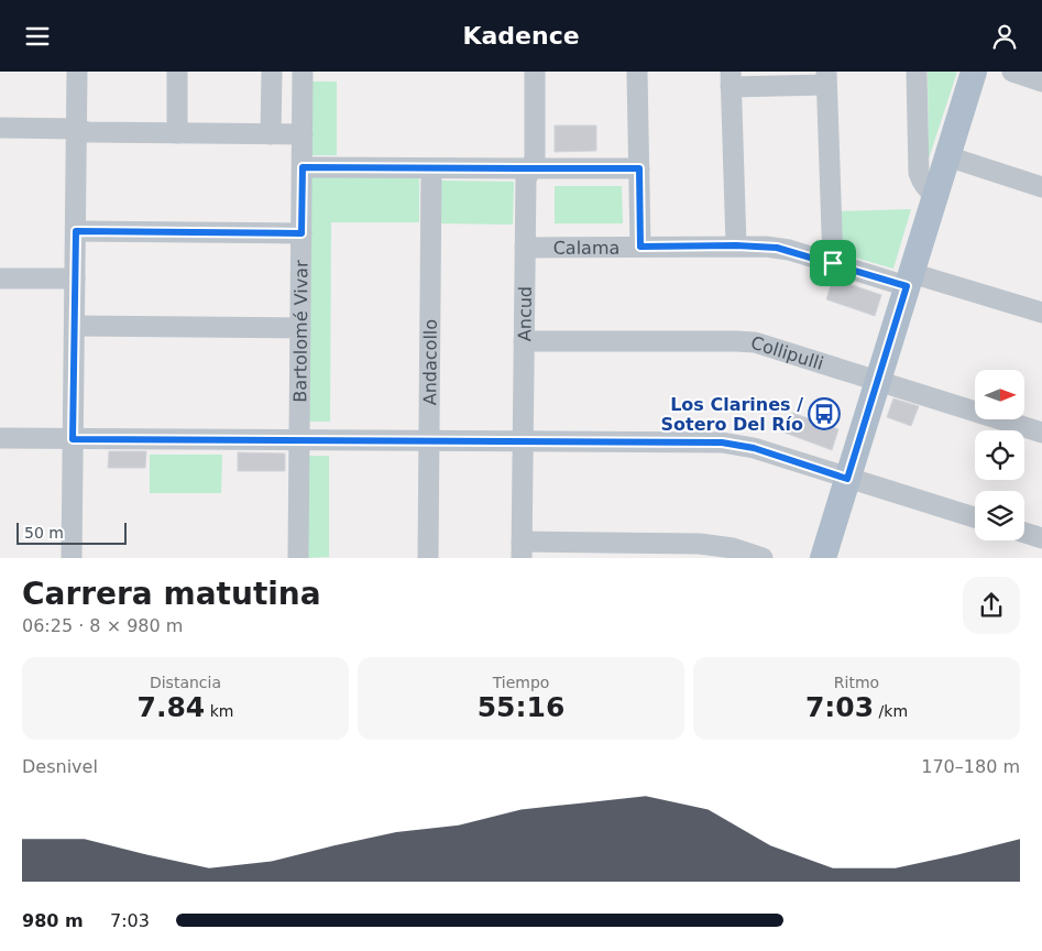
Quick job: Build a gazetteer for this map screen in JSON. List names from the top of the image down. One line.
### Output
{"streets":{"street":["Calama","Ancud","Bartolomé Vivar","Collipulli","Andacollo"]},"crossings":[["Calama","Ancud"],["Ancud","Collipulli"]],"places":{"bus stop":["Los Clarines / Sotero Del Río"]},"scale_bar":"50 m","north":"right","page":{"header":"Kadence","scale":"50 m","heading":["Carrera matutina","06:25 · 8 × 980 m"],"stats":[["Distancia","7.84 km"],["Tiempo","55:16"],["Ritmo","7:03 /km"]],"chart":["Desnivel","170–180 m"],"list":[{"name":"980 m","note":"7:03"}]}}
